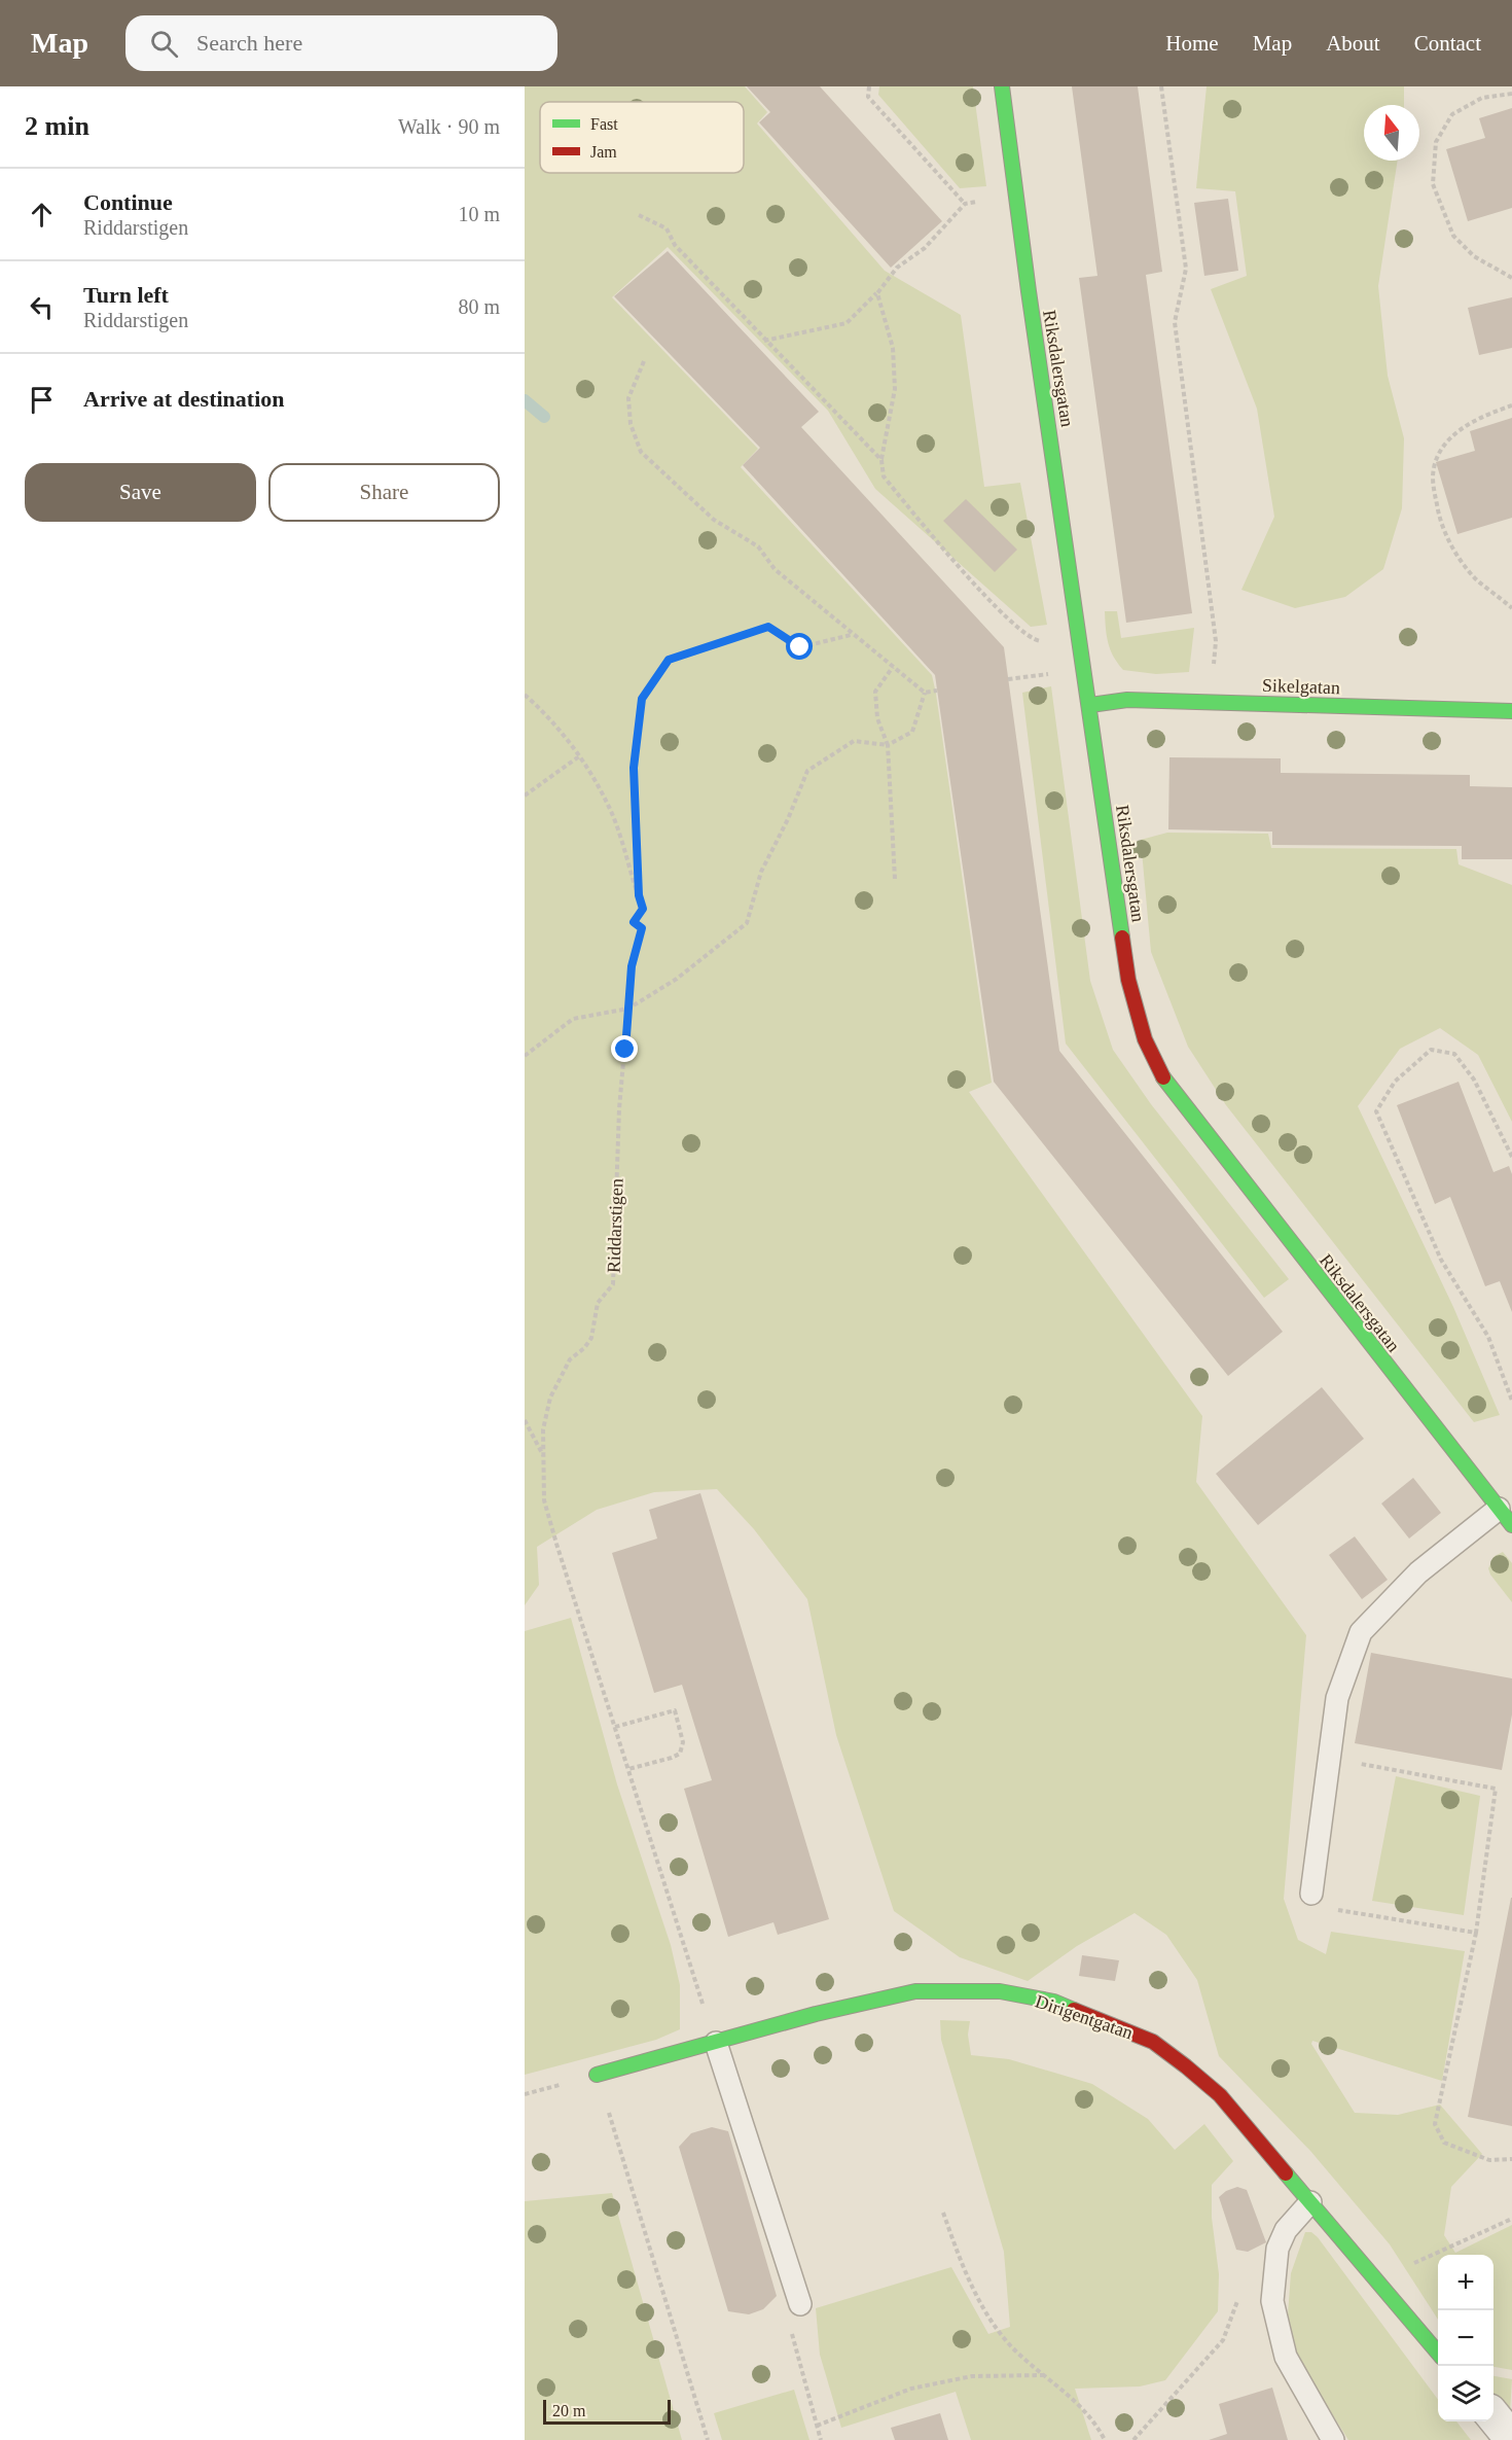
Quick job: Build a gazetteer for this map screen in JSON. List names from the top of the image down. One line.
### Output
{"streets":{"street":["Riksdalersgatan","Sikelgatan","Dirigentgatan"],"path":["Riddarstigen"]},"crossings":[["Riksdalersgatan","Sikelgatan"],["Riddarstigen","Dirigentgatan"]],"legend":["Fast","Jam"],"scale_bar":"20 m","north":"top","page":{"header":"Map","search":"Search here","nav":["Home","Map","About","Contact"],"heading":["2 min","Walk · 90 m"],"list":[["Continue","Riddarstigen","10 m"],["Turn left","Riddarstigen","80 m"],"Arrive at destination"],"buttons":["Save","Share"],"map_buttons":["+","−"],"scale":"20 m"}}
